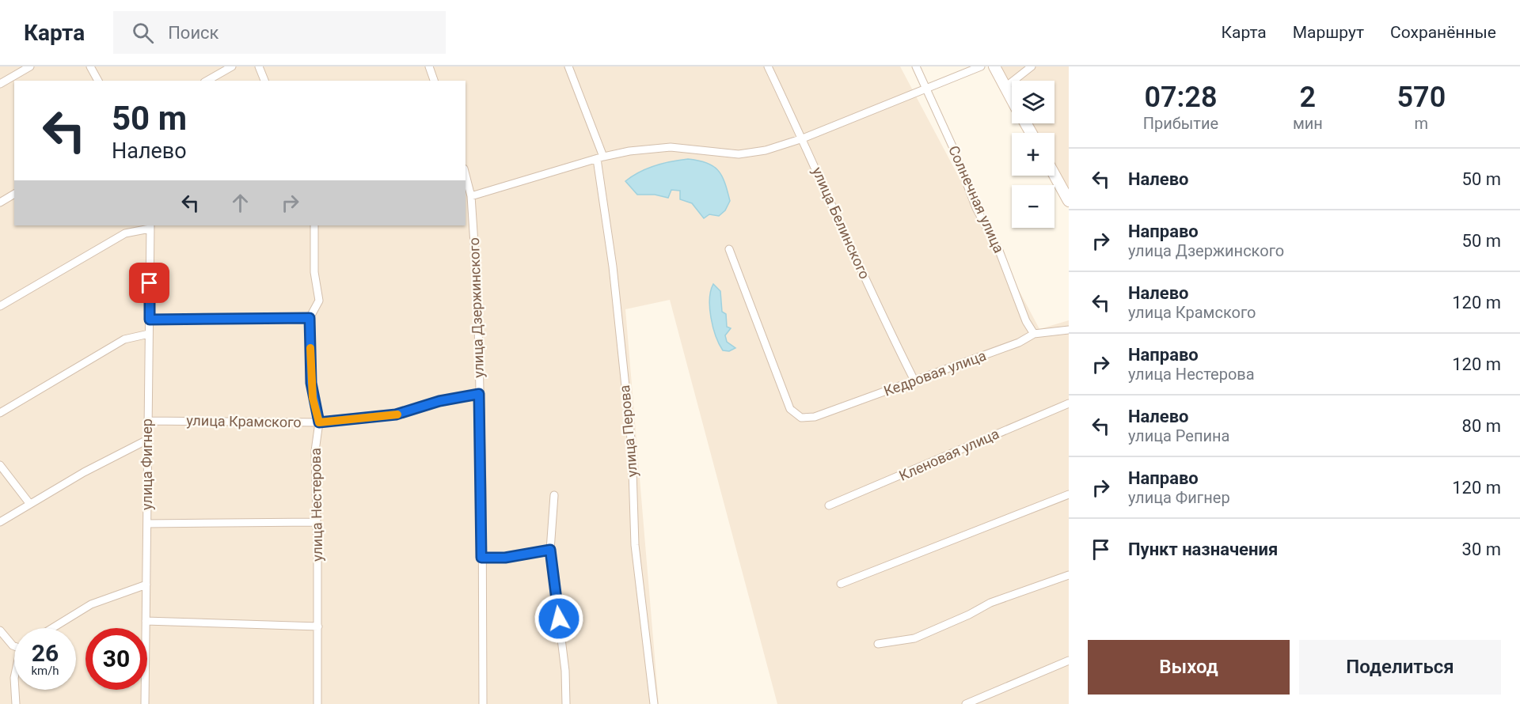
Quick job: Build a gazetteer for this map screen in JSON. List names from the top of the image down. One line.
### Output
{"streets":{"street":["Солнечная улица","улица Белинского","улица Дзержинского","Кедровая улица","улица Крамского","улица Перова","Кленовая улица","улица Фигнер","улица Нестерова"]},"crossings":[["Солнечная улица","Кедровая улица"],["улица Белинского","Кедровая улица"],["улица Дзержинского","улица Крамского"],["улица Крамского","улица Фигнер"],["улица Крамского","улица Нестерова"]],"page":{"header":"Карта","search":"Поиск","nav":["Карта","Маршрут","Сохранённые"],"eta":["07:28","Прибытие","2","мин","570","m"],"map_buttons":["+","−"],"turn":["50 m","Налево"],"list":[{"name":"Налево","value":"50 m"},{"name":"Направо","note":"улица Дзержинского","value":"50 m"},{"name":"Налево","note":"улица Крамского","value":"120 m"},{"name":"Направо","note":"улица Нестерова","value":"120 m"},{"name":"Налево","note":"улица Репина","value":"80 m"},{"name":"Направо","note":"улица Фигнер","value":"120 m"},{"name":"Пункт назначения","value":"30 m"}],"speed":"26 km/h","limit":"30","buttons":["Выход","Поделиться"]}}
